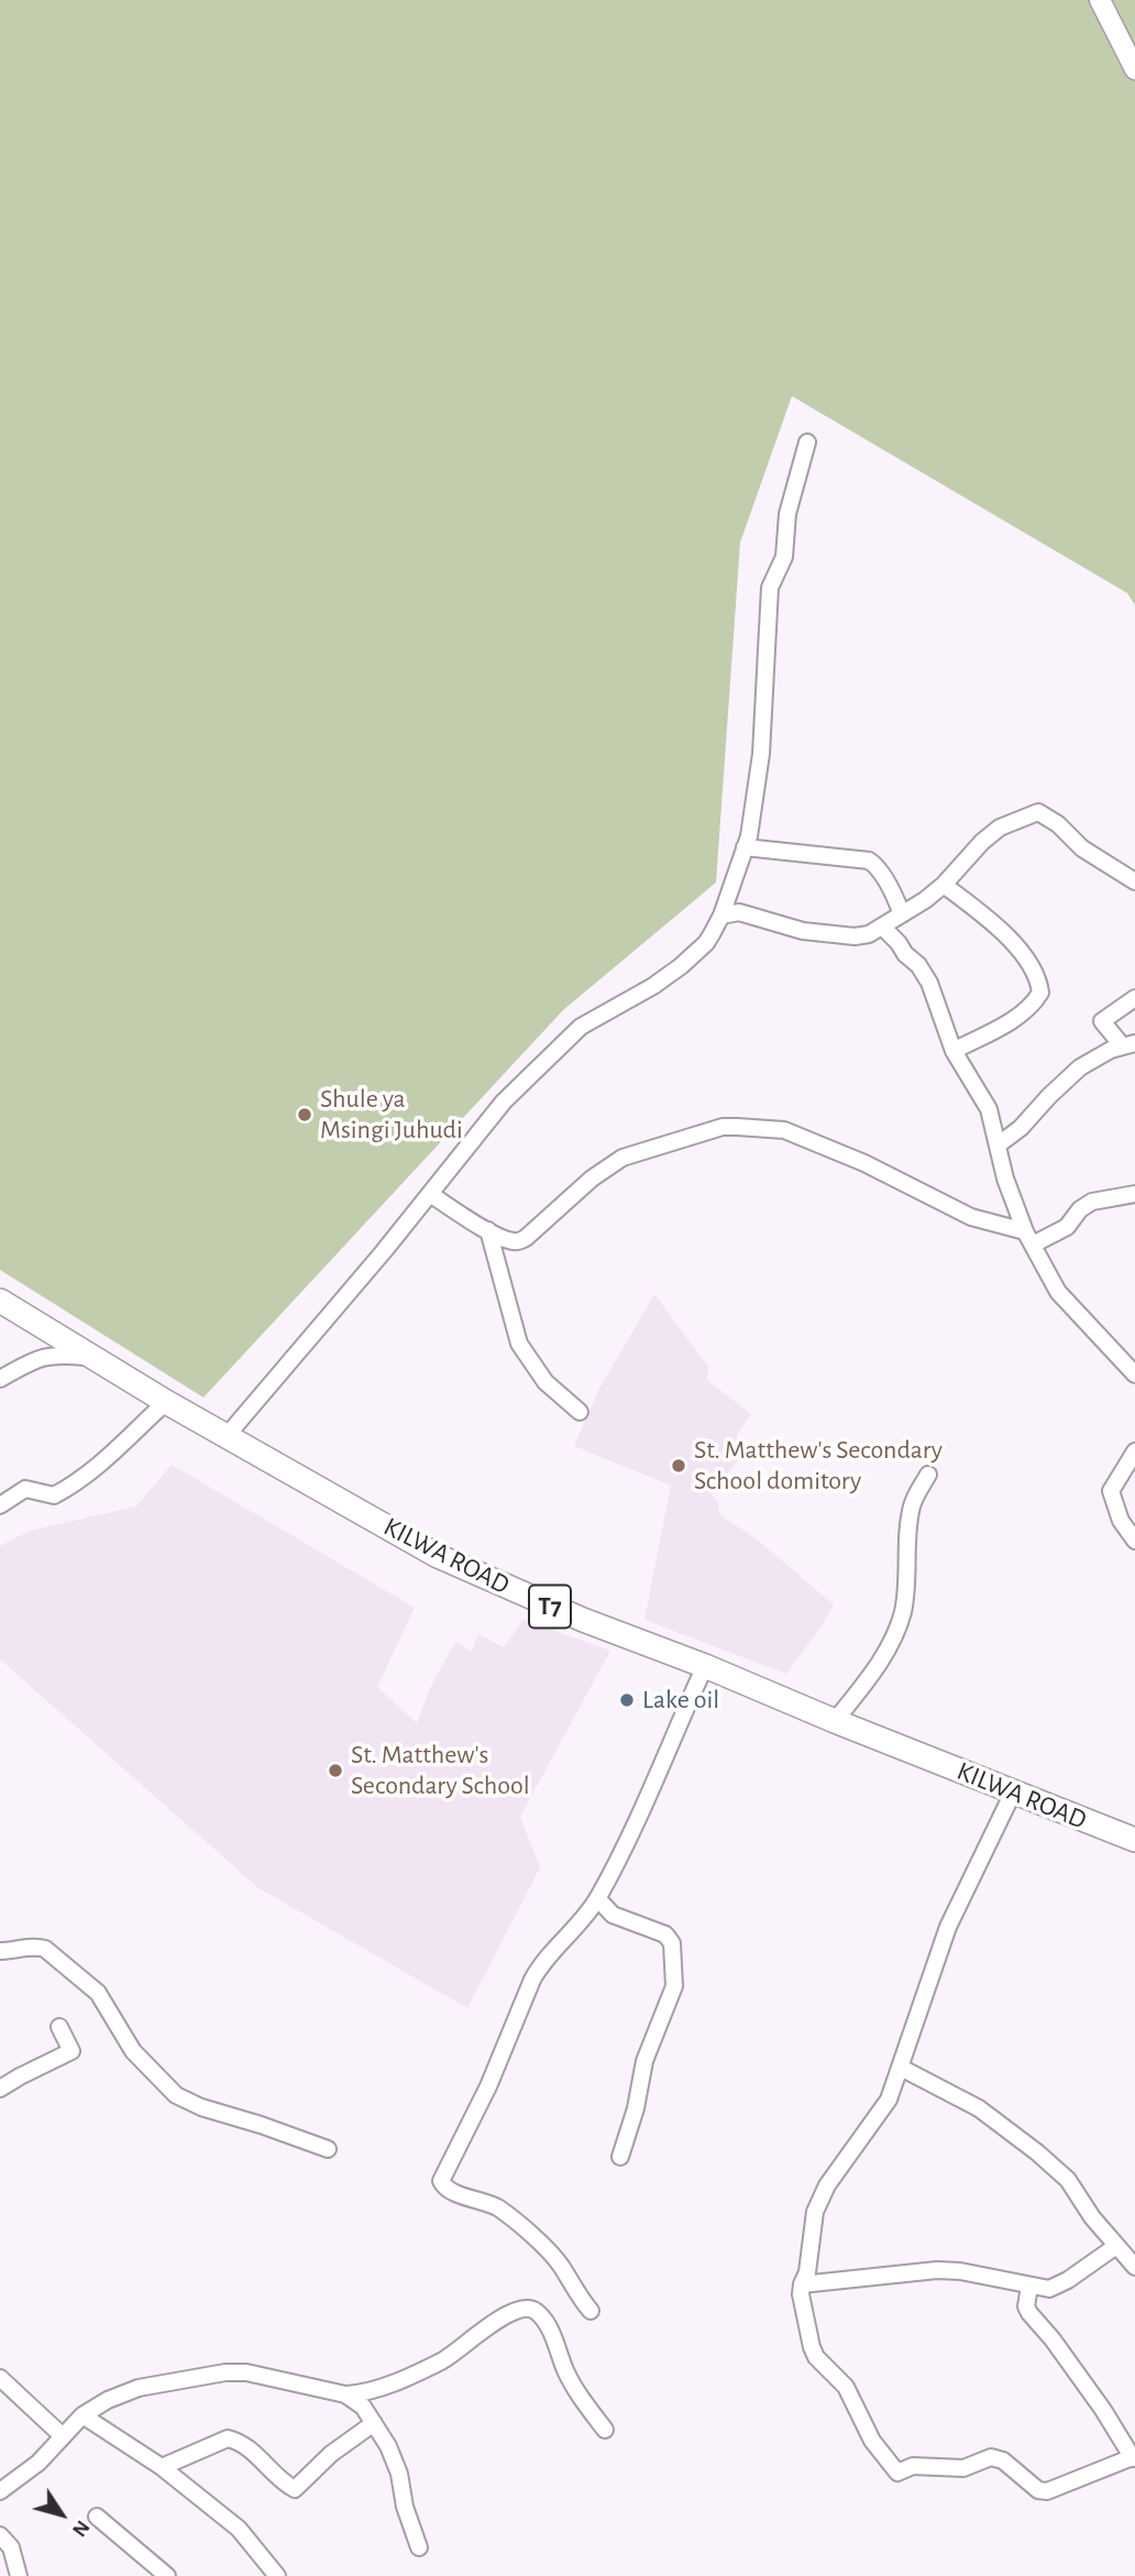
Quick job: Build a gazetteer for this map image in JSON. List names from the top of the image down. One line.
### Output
{"streets":{"highway":["KILWA ROAD","T7"]},"places":["Shule ya Msingi Juhudi","St. Matthew's Secondary School domitory","Lake oil","St. Matthew's Secondary School"],"north":"bottom right"}
